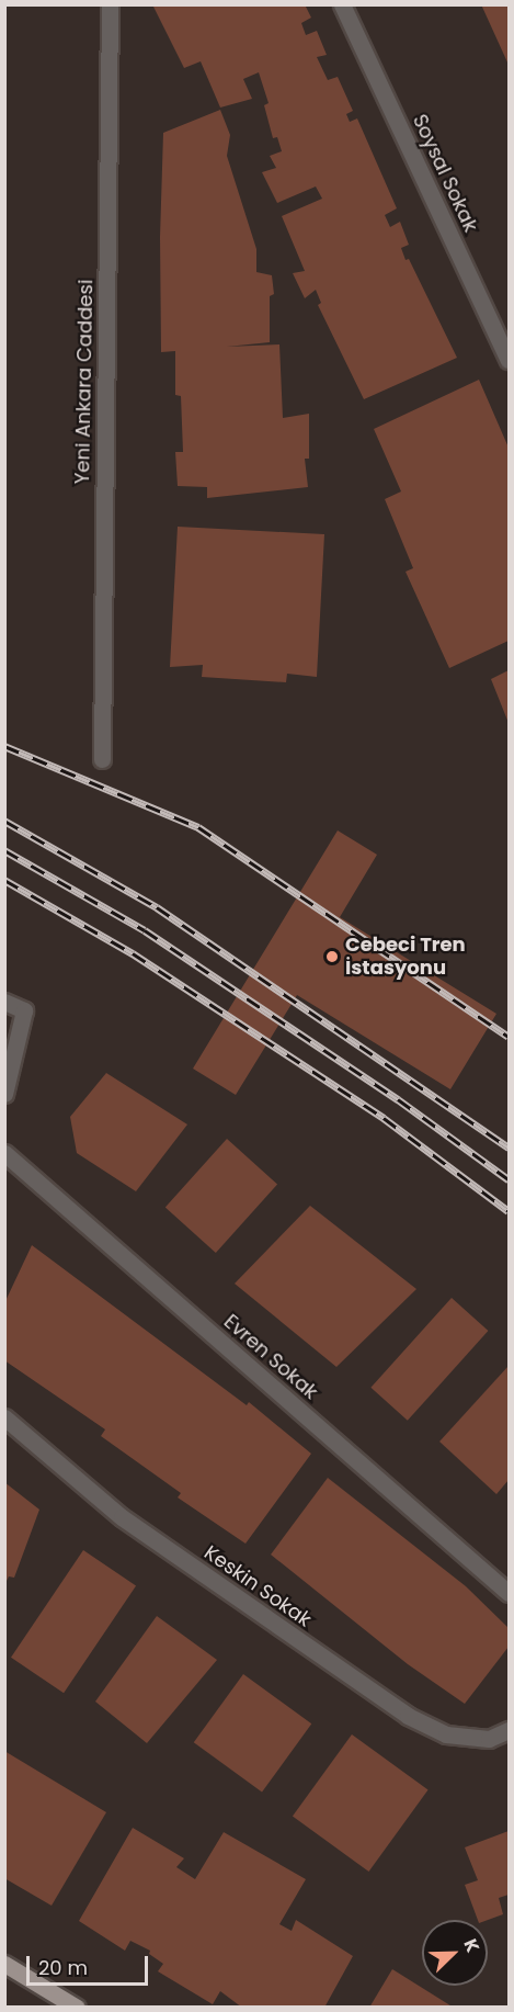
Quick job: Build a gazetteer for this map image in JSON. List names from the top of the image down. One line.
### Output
{"streets":{"street":["Soysal Sokak","Yeni Ankara Caddesi","Evren Sokak","Keskin Sokak"]},"places":["Cebeci Tren İstasyonu"],"scale_bar":"20 m","north":"top right"}
